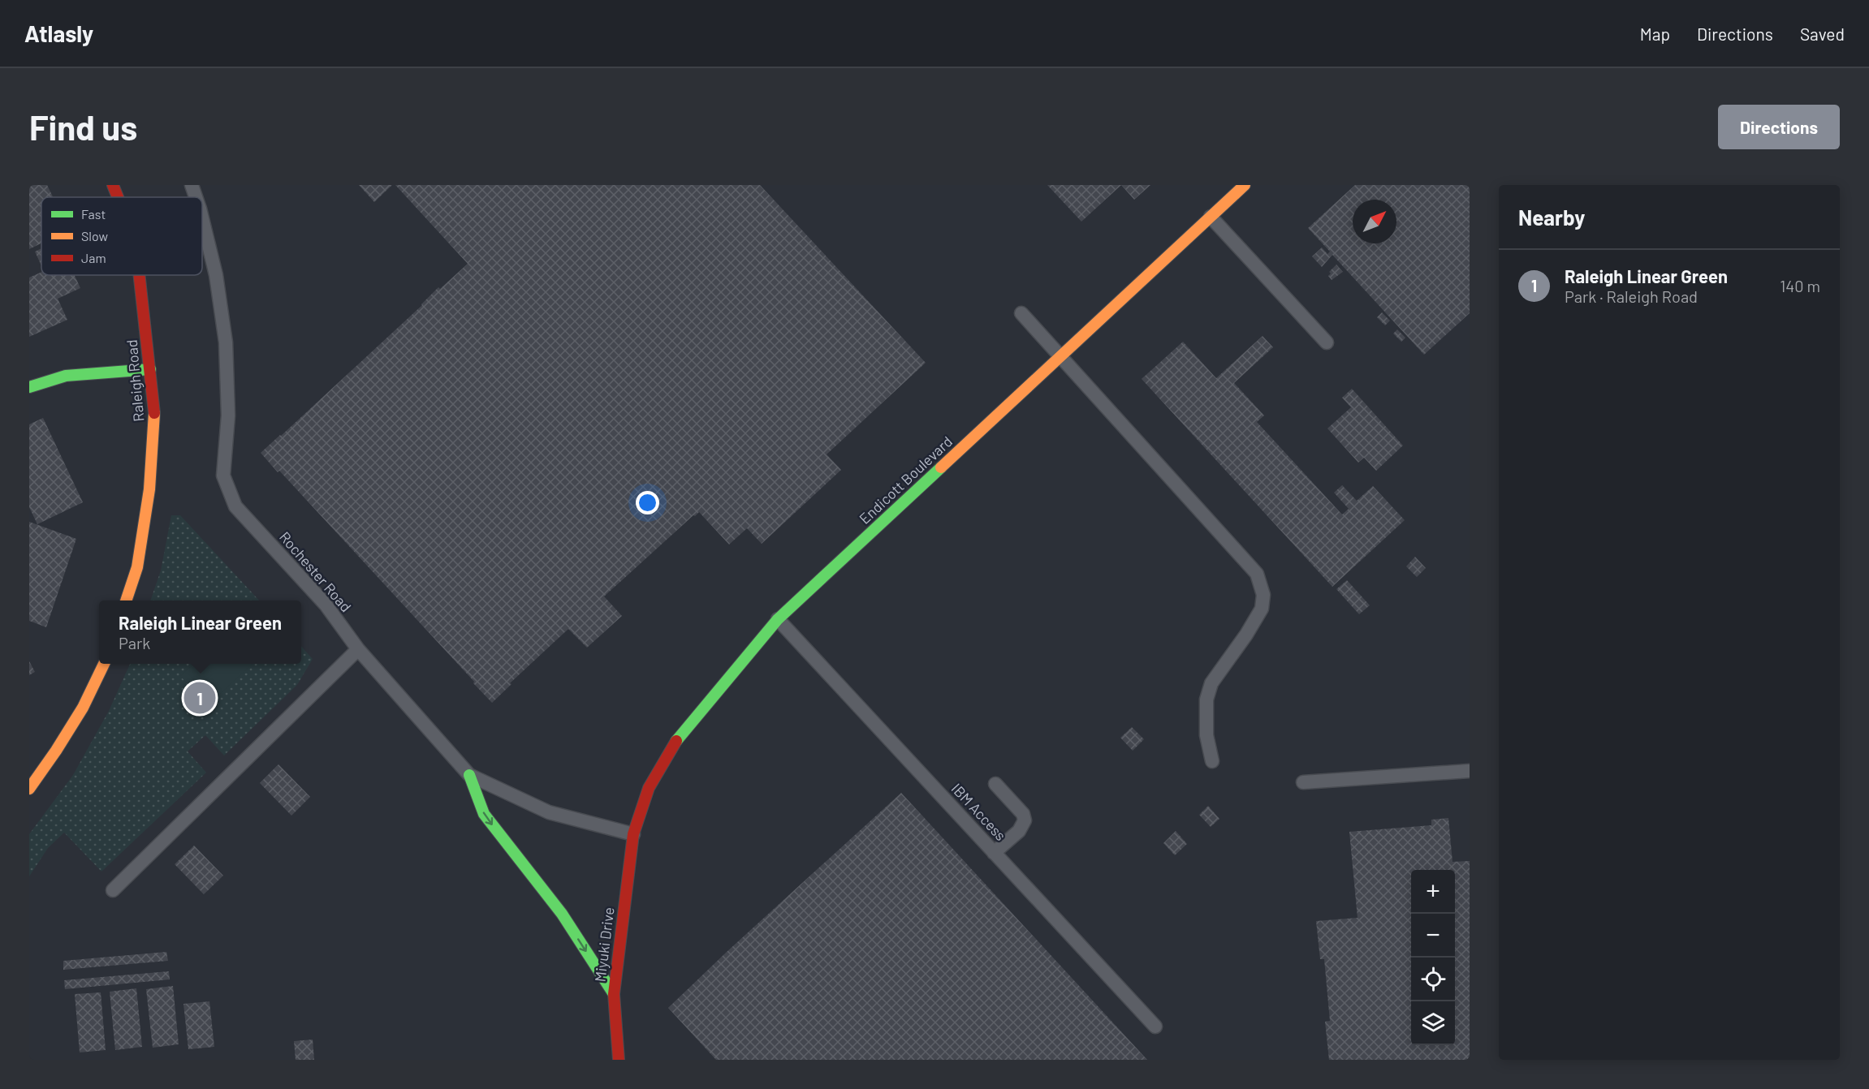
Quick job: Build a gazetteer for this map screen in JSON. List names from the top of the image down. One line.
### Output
{"streets":{"street":["Raleigh Road","Endicott Boulevard","Miyuki Drive"],"lane":["Rochester Road","IBM Access"]},"crossings":[["Endicott Boulevard","Rochester Road"],["Endicott Boulevard","IBM Access"],["Endicott Boulevard","Miyuki Drive"],["Rochester Road","Miyuki Drive"]],"legend":["Fast","Slow","Jam"],"north":"top right","page":{"header":"Atlasly","nav":["Map","Directions","Saved"],"buttons":"Directions","title":"Find us","heading":"Nearby","list":[{"mark":"1","name":"Raleigh Linear Green","note":"Park · Raleigh Road","value":"140 m"}],"popup":["Raleigh Linear Green","Park"],"pins":"1","map_buttons":["+","−"]}}
